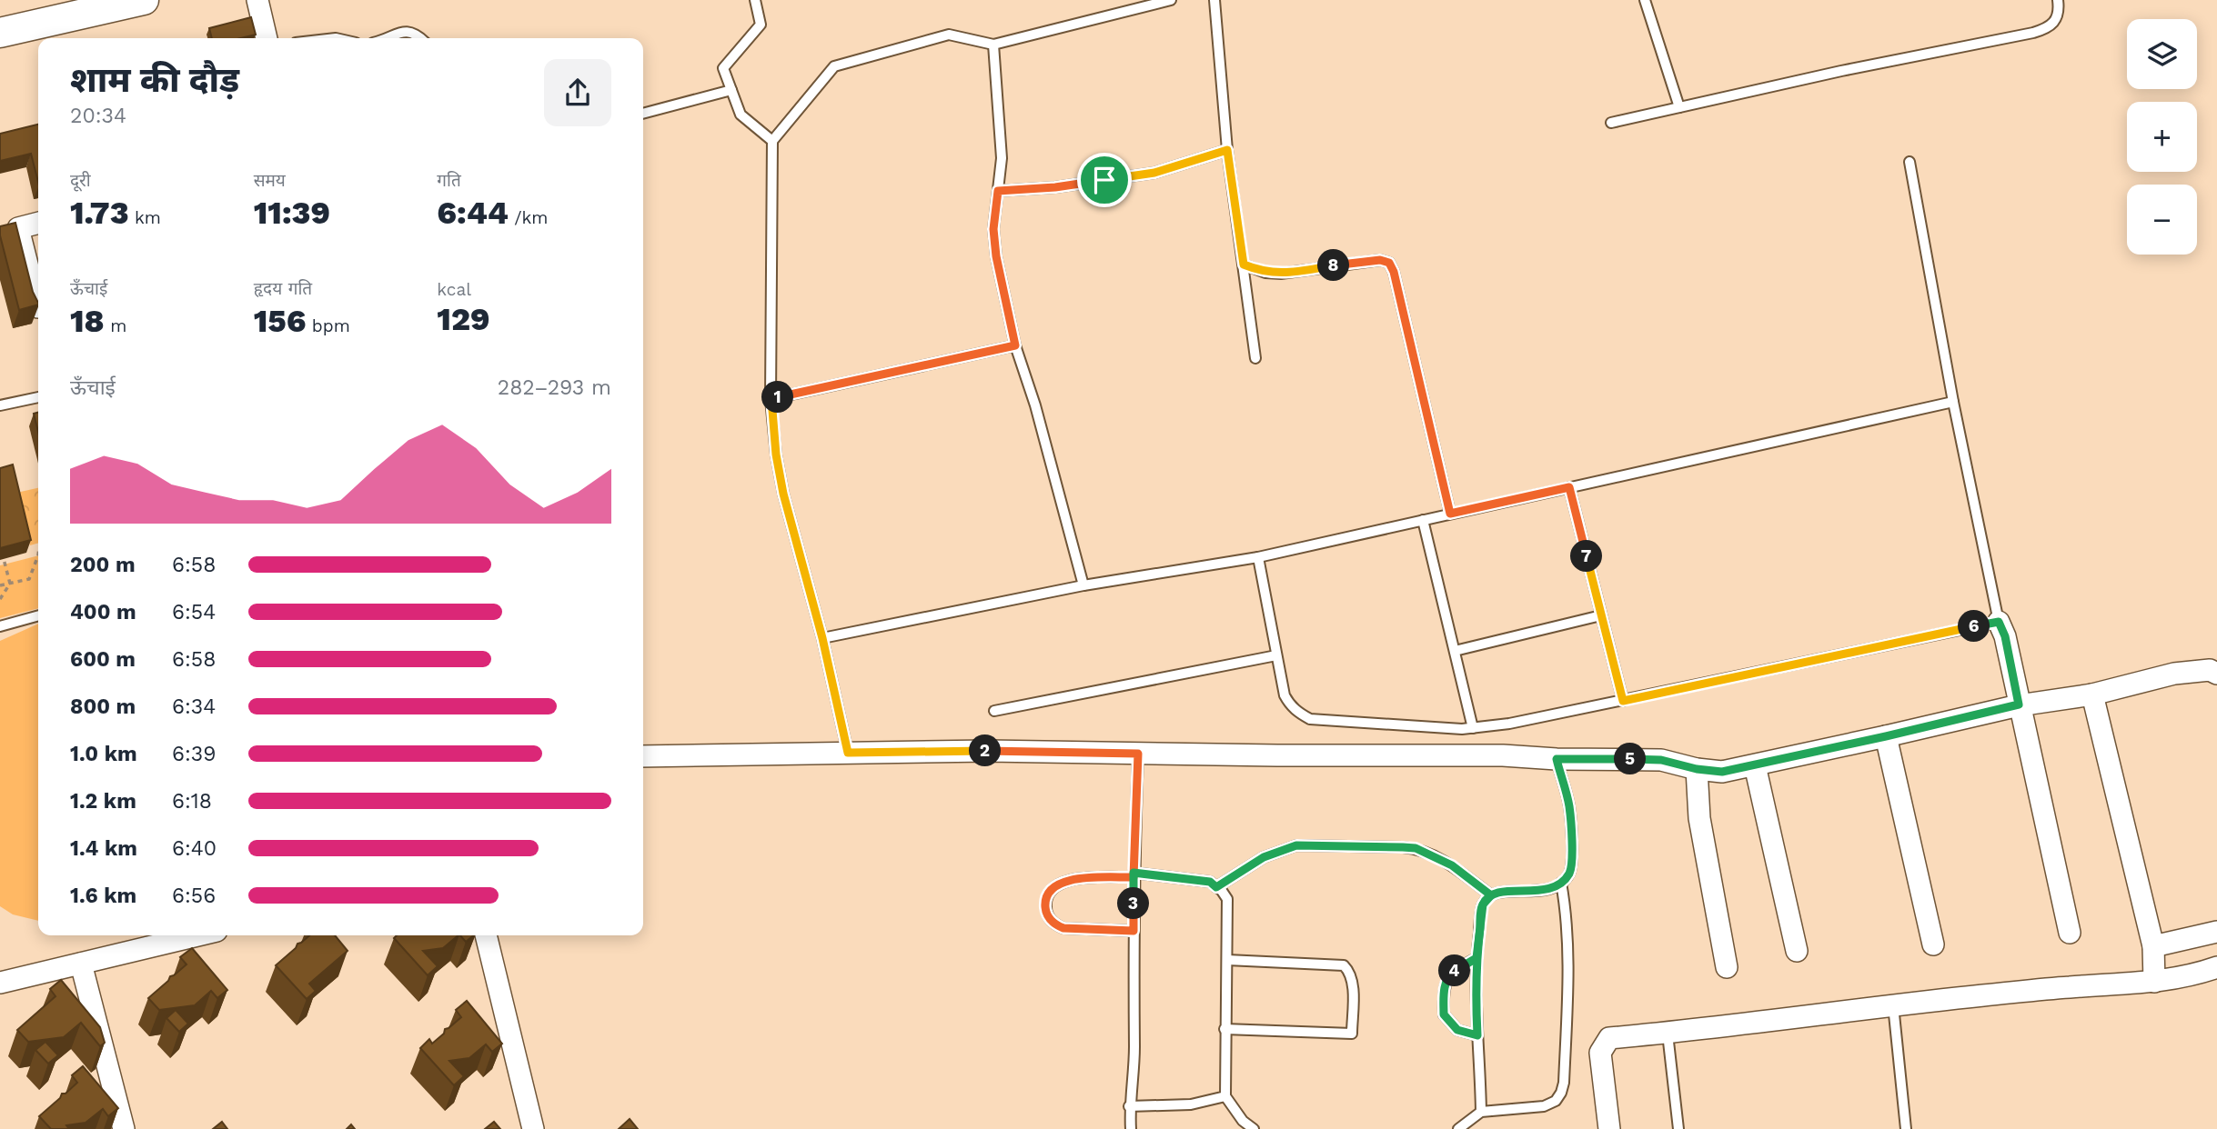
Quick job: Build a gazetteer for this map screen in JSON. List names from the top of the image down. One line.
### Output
{"page":{"map_buttons":["+","−"],"heading":["शाम की दौड़","20:34"],"stats":[["दूरी","1.73 km"],["समय","11:39"],["गति","6:44 /km"],["ऊँचाई","18 m"],["हृदय गति","156 bpm"],["kcal","129"]],"pins":["8","1","7","6","2","5","3","4"],"chart":["ऊँचाई","282–293 m"],"list":[{"name":"200 m","note":"6:58"},{"name":"400 m","note":"6:54"},{"name":"600 m","note":"6:58"},{"name":"800 m","note":"6:34"},{"name":"1.0 km","note":"6:39"},{"name":"1.2 km","note":"6:18"},{"name":"1.4 km","note":"6:40"},{"name":"1.6 km","note":"6:56"}]}}
